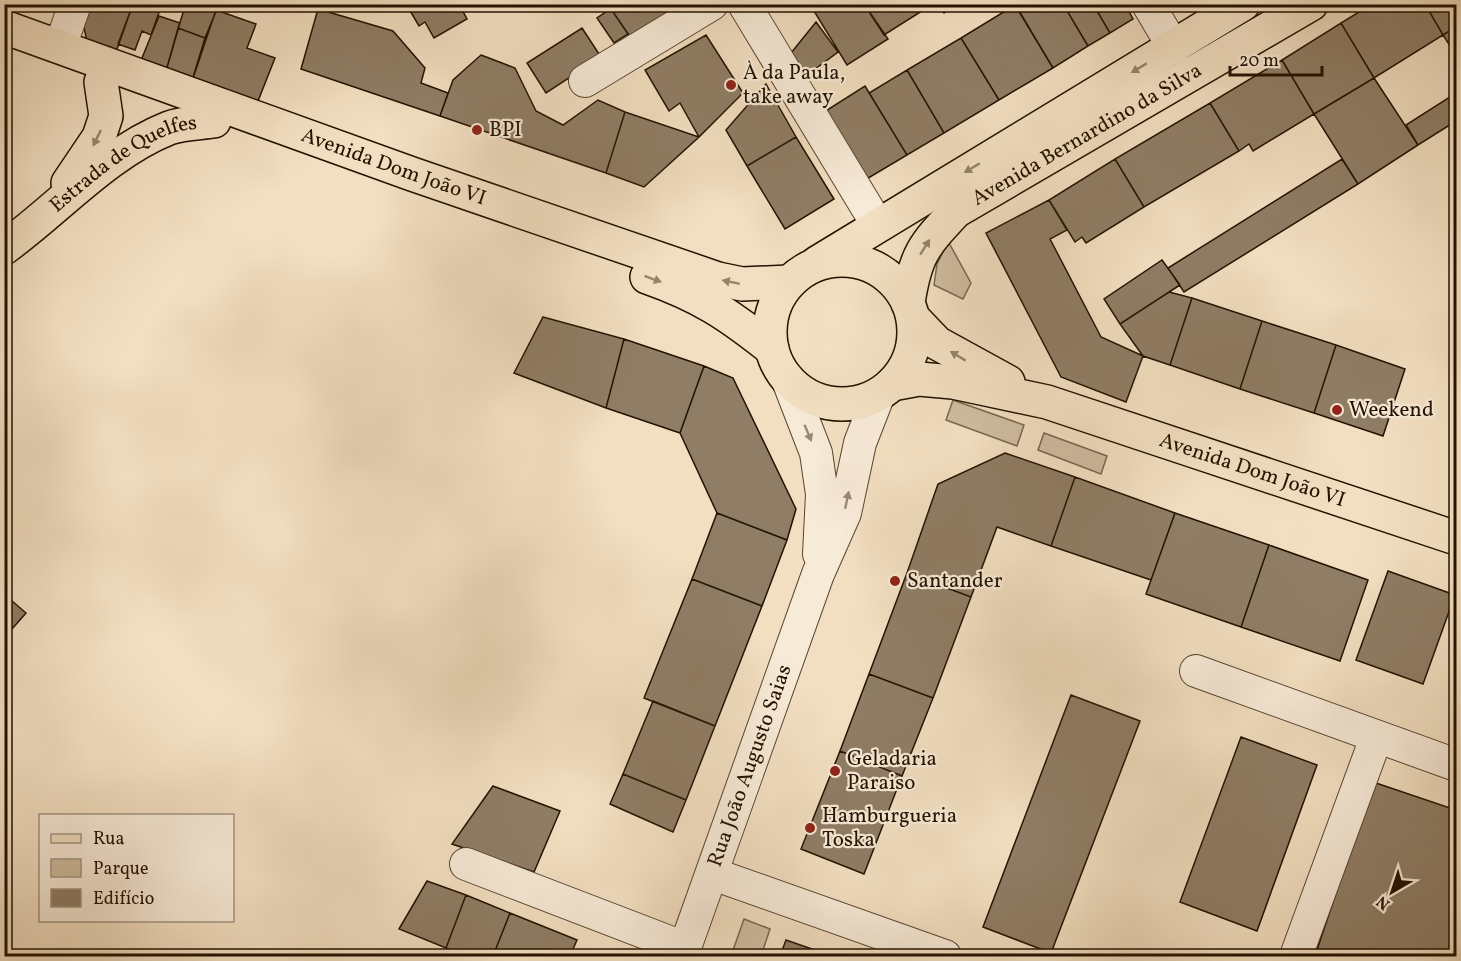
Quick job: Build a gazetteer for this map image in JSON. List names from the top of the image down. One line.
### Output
{"streets":{"main road":["Avenida Bernardino da Silva","Avenida Dom João VI","Estrada de Quelfes"],"street":["Rua João Augusto Saias"]},"crossings":[["Avenida Bernardino da Silva","Avenida Dom João VI"],["Avenida Dom João VI","Estrada de Quelfes"]],"one_way":["Estrada de Quelfes"],"places":["À da Paula, take away","BPI","Weekend","Santander","Geladaria Paraiso","Hamburgueria Toska"],"legend":["Rua","Parque","Edifício"],"scale_bar":"20 m","north":"bottom left"}
